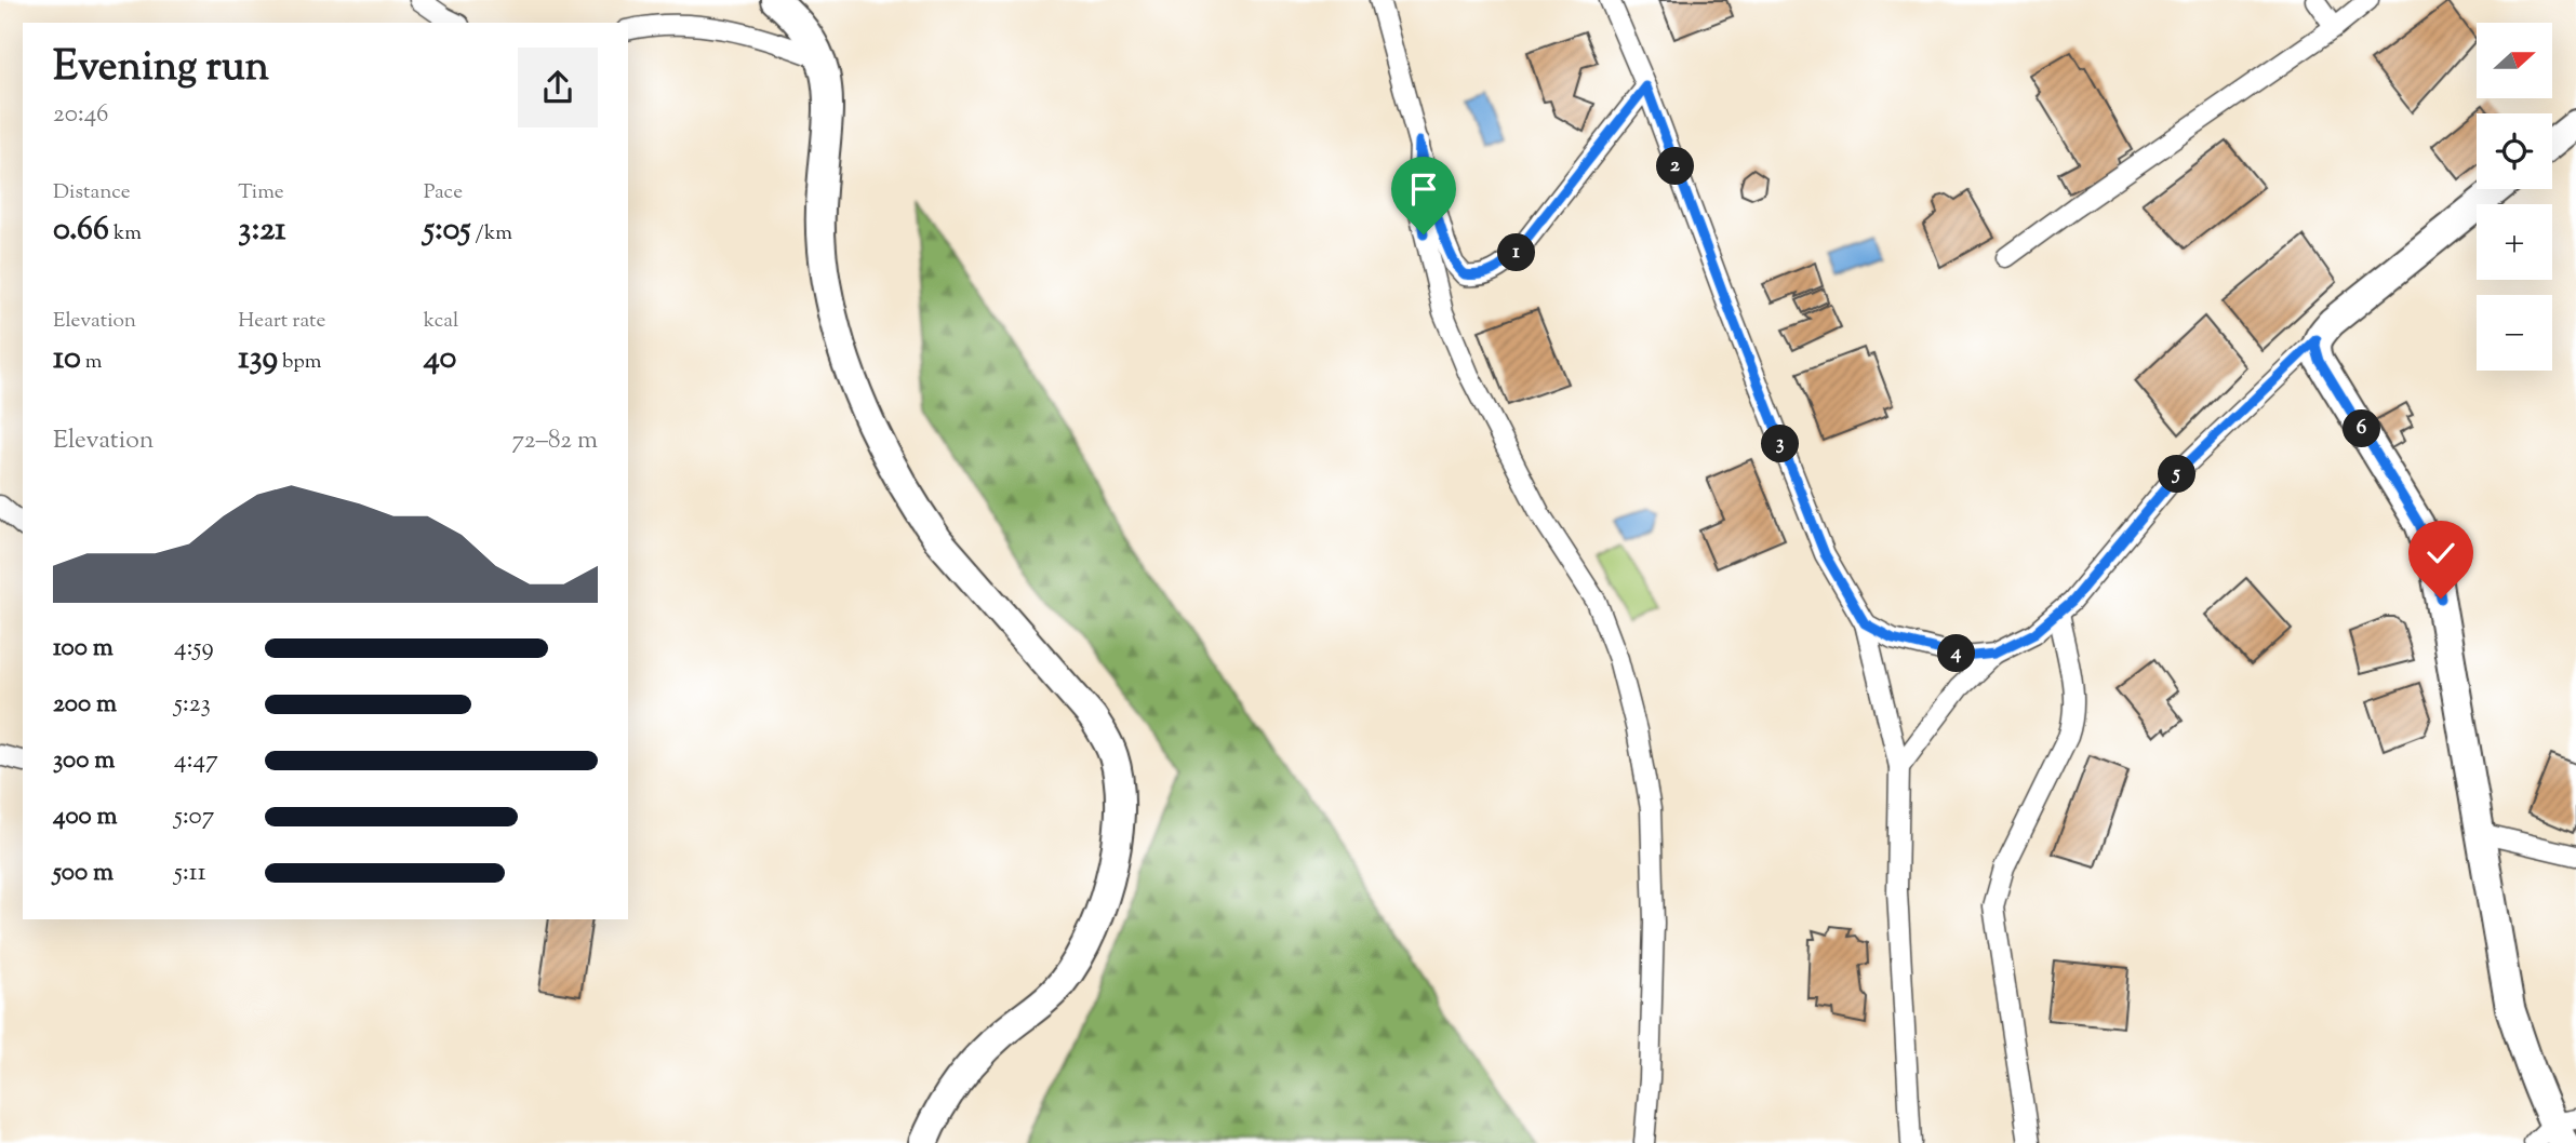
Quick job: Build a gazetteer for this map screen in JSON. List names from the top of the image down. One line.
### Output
{"north":"right","page":{"map_buttons":["+","−"],"heading":["Evening run","20:46"],"pins":["2","1","6","3","5","4"],"stats":[["Distance","0.66 km"],["Time","3:21"],["Pace","5:05 /km"],["Elevation","10 m"],["Heart rate","139 bpm"],["kcal","40"]],"chart":["Elevation","72–82 m"],"list":[{"name":"100 m","note":"4:59"},{"name":"200 m","note":"5:23"},{"name":"300 m","note":"4:47"},{"name":"400 m","note":"5:07"},{"name":"500 m","note":"5:11"}]}}
